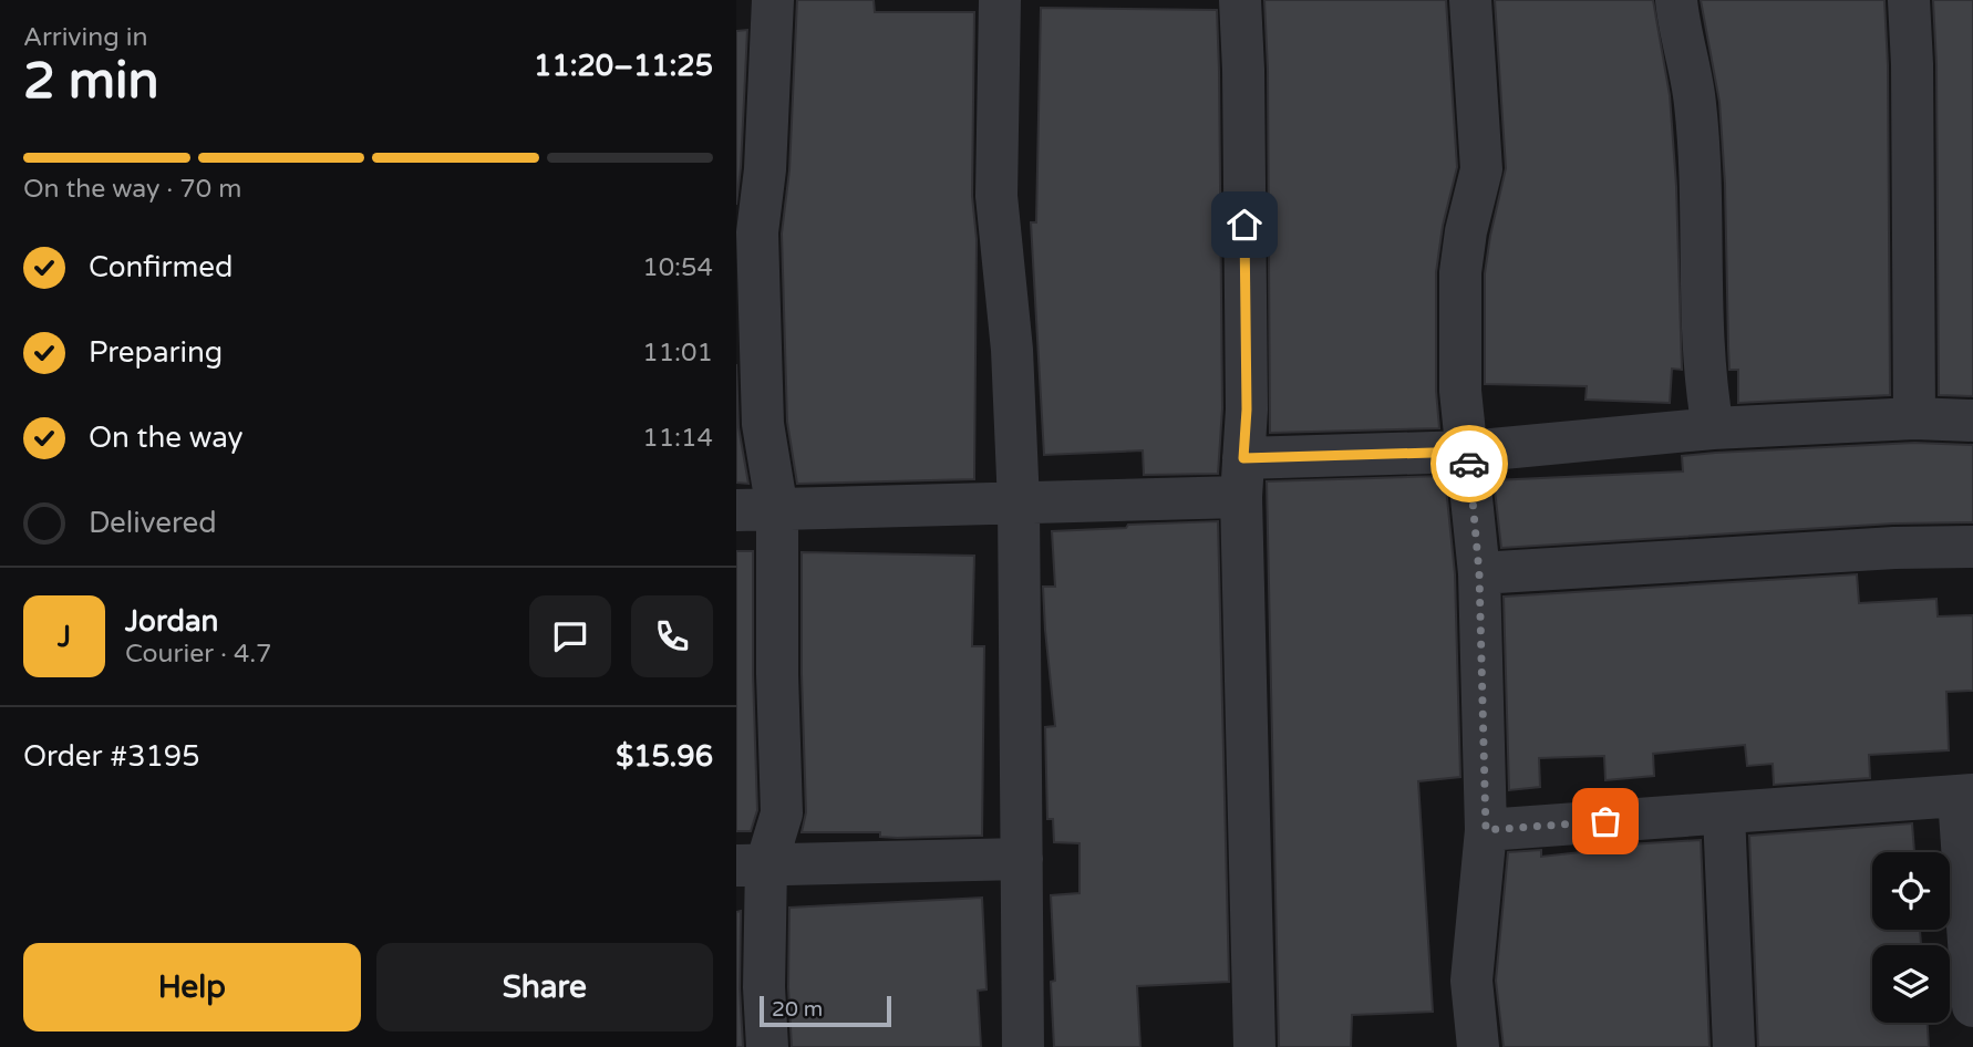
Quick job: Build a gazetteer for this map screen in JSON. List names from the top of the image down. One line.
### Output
{"scale_bar":"20 m","page":{"heading":["2 min","Arriving in","11:20–11:25"],"panel":["Jordan","Courier · 4.7","Order #3195","$15.96"],"bar":"On the way · 70 m","list":[["Confirmed","10:54"],["Preparing","11:01"],["On the way","11:14"],"Delivered"],"round":"J","buttons":["Help","Share"],"scale":"20 m"}}
